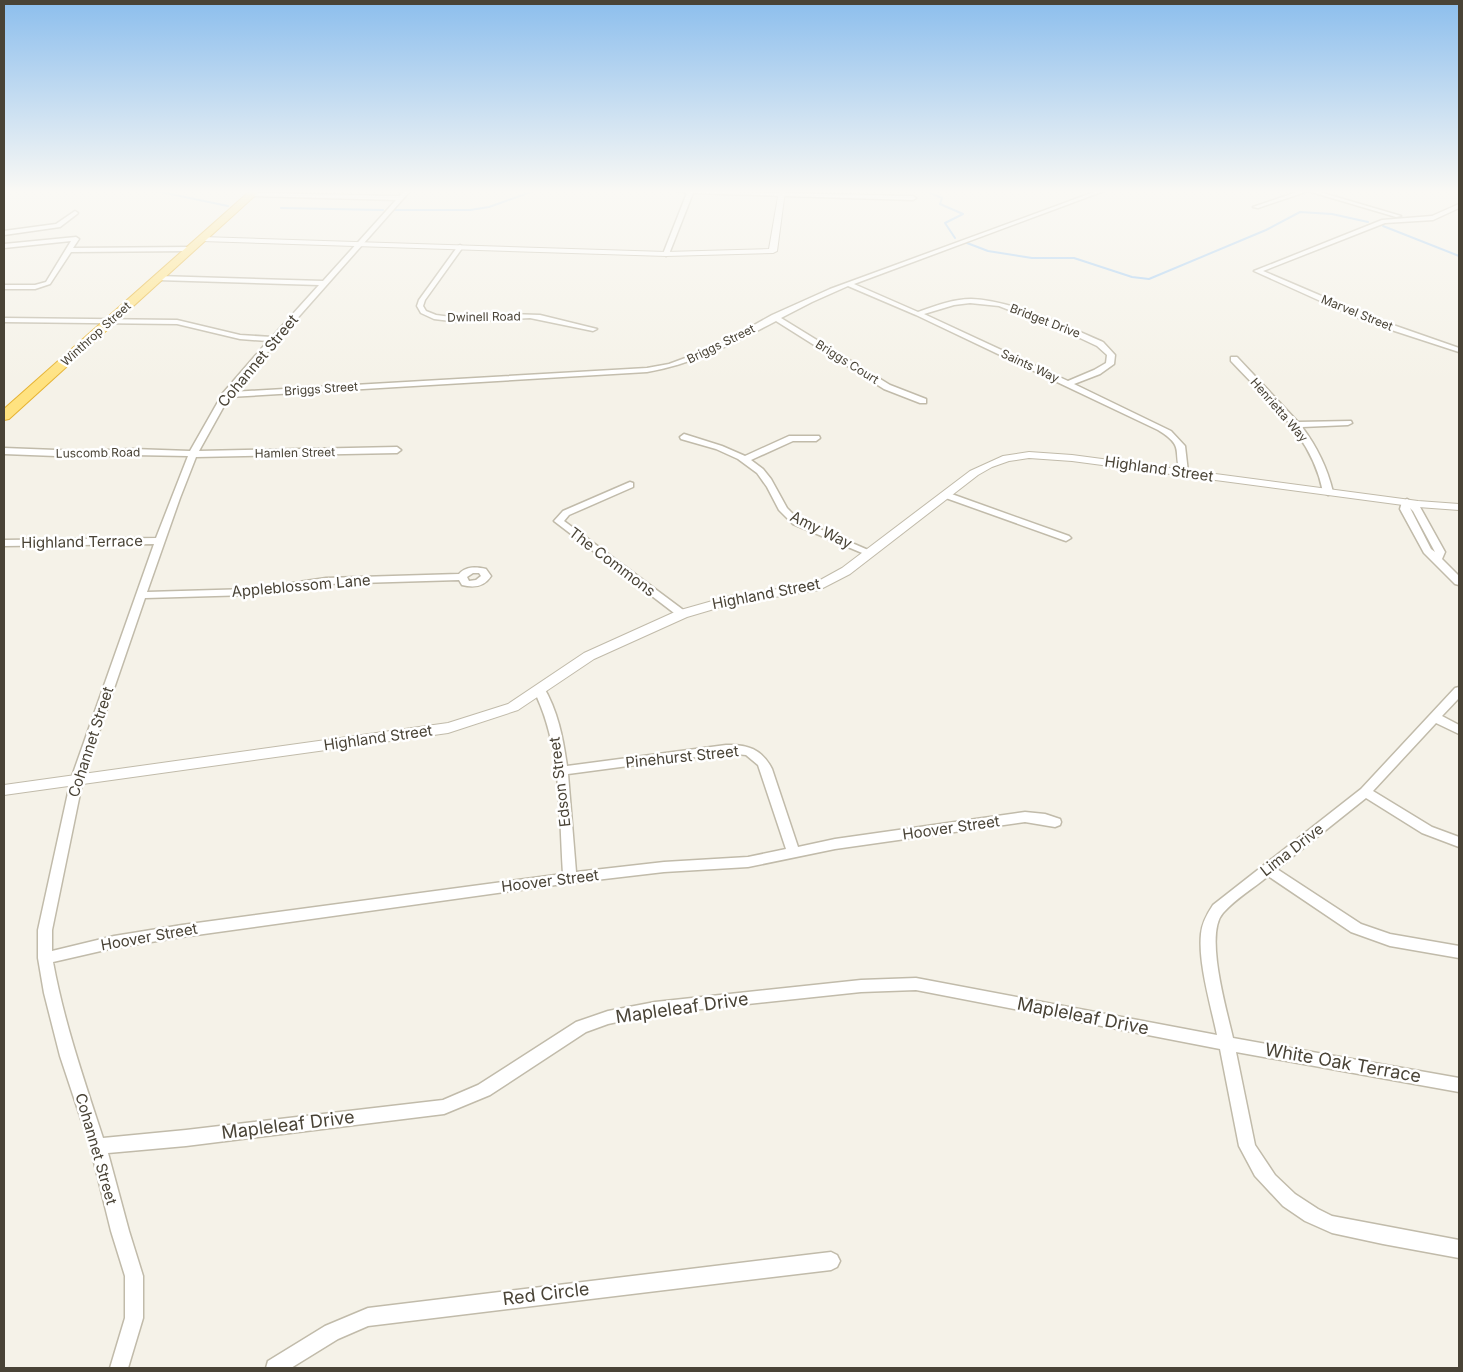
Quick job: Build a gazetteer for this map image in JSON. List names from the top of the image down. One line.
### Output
{"streets":{"highway":["Winthrop Street"],"street":["Marvel Street","Dwinell Road","Bridget Drive","Briggs Street","Cohannet Street","Briggs Court","Saints Way","Henrietta Way","Luscomb Road","Hamlen Street","Highland Street","Amy Way","Highland Terrace","The Commons","Appleblossom Lane","Pinehurst Street","Edson Street","Hoover Street","Lima Drive","Mapleleaf Drive","White Oak Terrace","Red Circle"]},"crossings":[["Bridget Drive","Saints Way"],["Briggs Street","Cohannet Street"],["Briggs Street","Briggs Court"],["Briggs Street","Saints Way"],["Cohannet Street","Luscomb Road"],["Cohannet Street","Hamlen Street"],["Cohannet Street","Highland Street"],["Cohannet Street","Highland Terrace"],["Cohannet Street","Appleblossom Lane"],["Cohannet Street","Hoover Street"],["Cohannet Street","Mapleleaf Drive"],["Saints Way","Highland Street"],["Henrietta Way","Highland Street"],["Luscomb Road","Hamlen Street"],["Highland Street","Amy Way"],["Highland Street","The Commons"],["Highland Street","Edson Street"],["Pinehurst Street","Edson Street"],["Pinehurst Street","Hoover Street"],["Edson Street","Hoover Street"],["Lima Drive","Mapleleaf Drive"],["Lima Drive","White Oak Terrace"],["Mapleleaf Drive","White Oak Terrace"]]}
